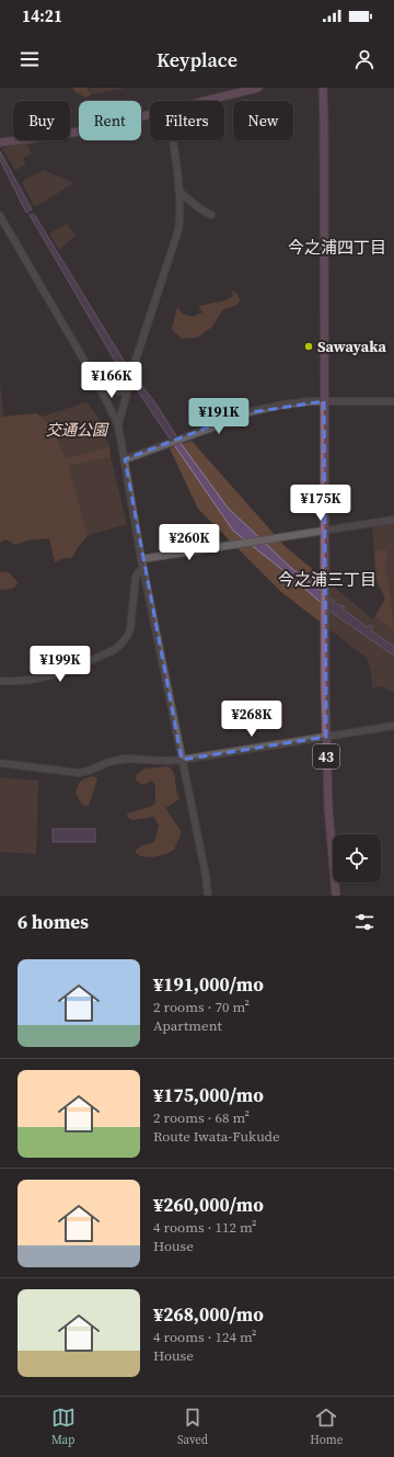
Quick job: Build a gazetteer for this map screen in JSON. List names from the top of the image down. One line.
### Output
{"streets":{"main road":["43"]},"districts":["今之浦四丁目","今之浦三丁目"],"parks":["交通公園"],"places":["Sawayaka"],"page":{"status":"14:21","header":"Keyplace","chip":["Buy","Rent","Filters","New"],"price":["¥166K","¥191K","¥175K","¥260K","¥199K","¥268K"],"heading":"6 homes","list":[{"name":"¥191,000/mo","note":"2 rooms · 70 m² · Apartment"},{"name":"¥175,000/mo","note":"2 rooms · 68 m² · Route Iwata-Fukude"},{"name":"¥260,000/mo","note":"4 rooms · 112 m² · House"},{"name":"¥268,000/mo","note":"4 rooms · 124 m² · House"}],"tabs":["Map","Saved","Home"]}}
